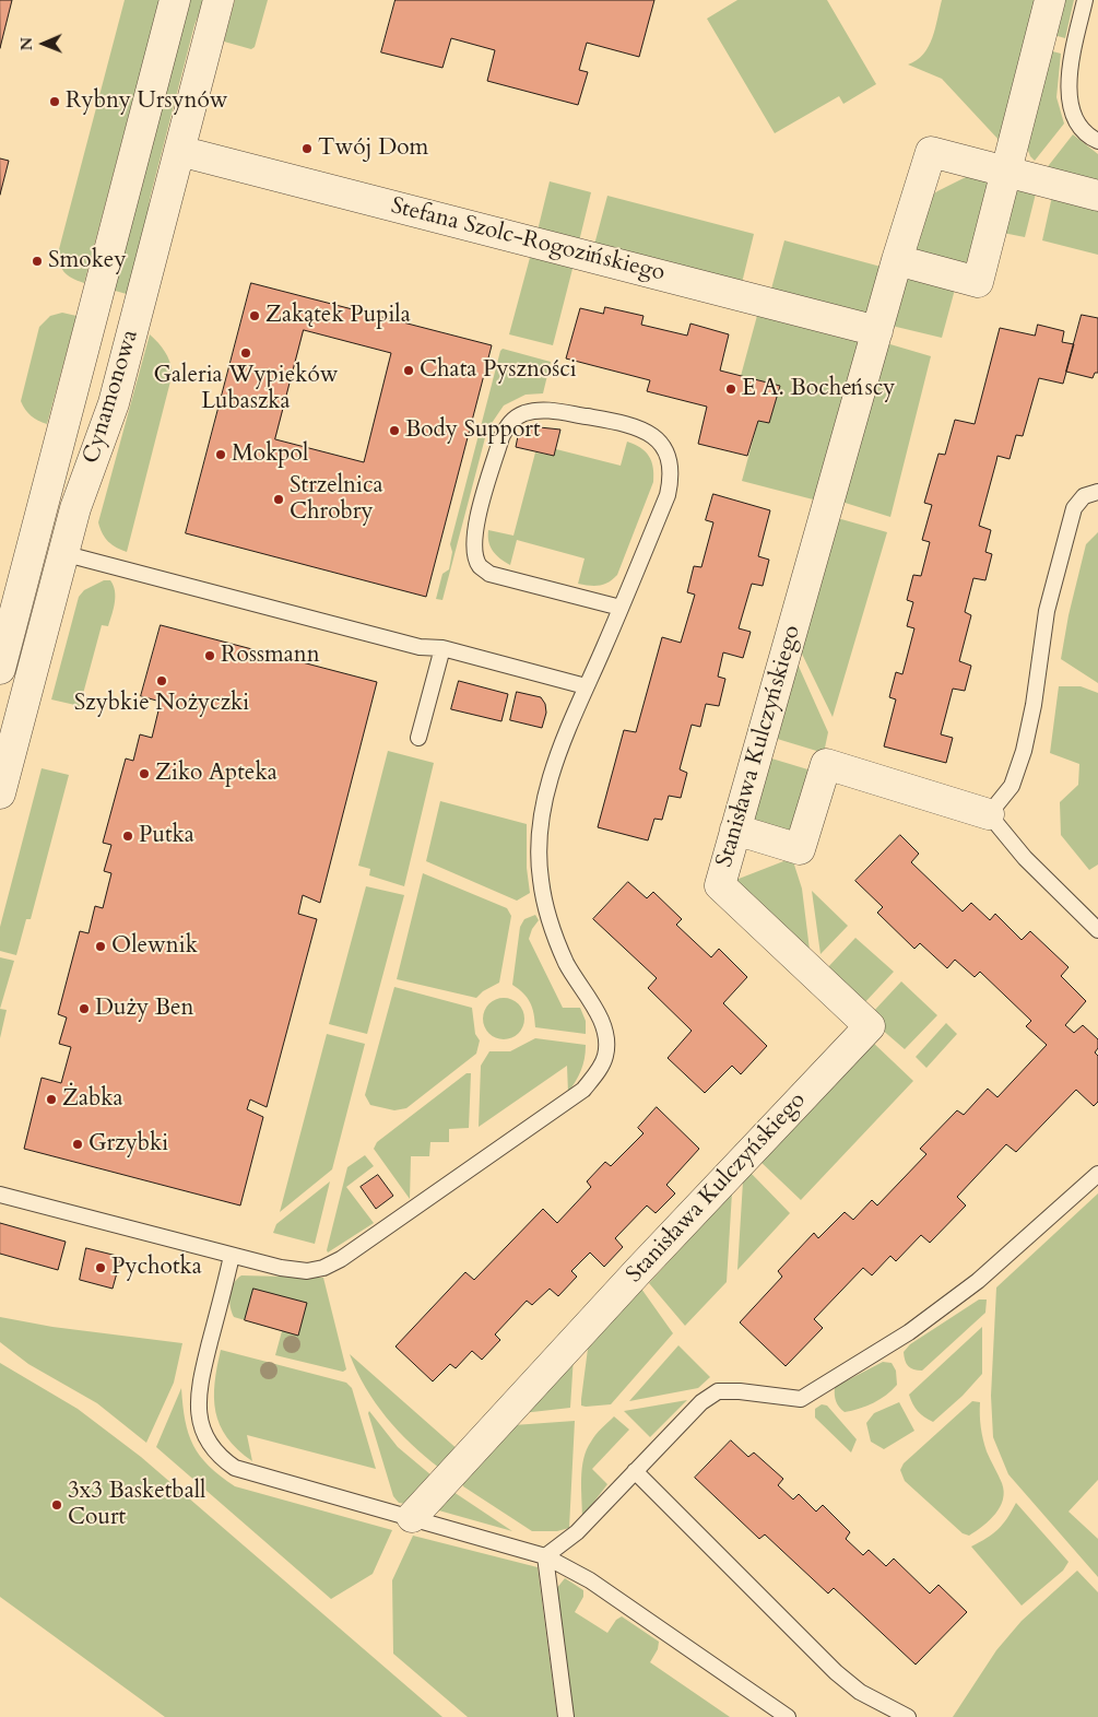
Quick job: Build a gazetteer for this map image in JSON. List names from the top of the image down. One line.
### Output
{"streets":{"street":["Stefana Szolc-Rogozińskiego","Cynamonowa","Stanisława Kulczyńskiego"]},"crossings":[["Stefana Szolc-Rogozińskiego","Cynamonowa"],["Stefana Szolc-Rogozińskiego","Stanisława Kulczyńskiego"]],"places":["Rybny Ursynów","Twój Dom","Smokey","Zakątek Pupila","Galeria Wypieków Lubaszka","Chata Pyszności","E A. Bocheńscy","Body Support","Mokpol","Strzelnica Chrobry","Rossmann","Szybkie Nożyczki","Ziko Apteka","Putka","Olewnik","Duży Ben","Żabka","Grzybki","Pychotka","3x3 Basketball Court"],"north":"left"}
